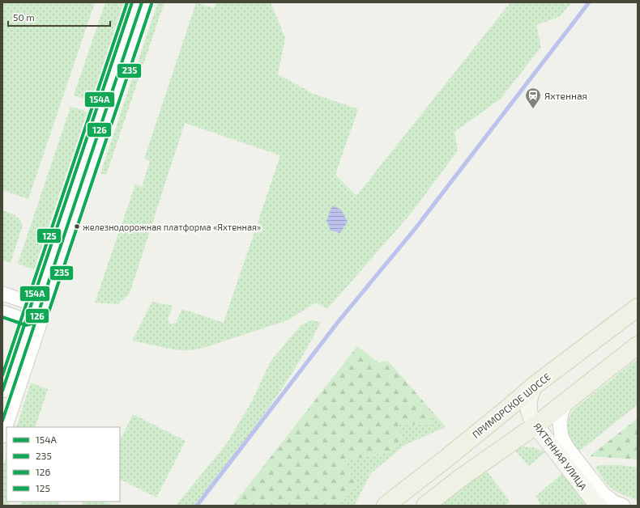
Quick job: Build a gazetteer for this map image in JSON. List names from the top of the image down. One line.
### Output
{"streets":{"main road":["ПРИМОРСКОЕ ШОССЕ","ЯХТЕННАЯ УЛИЦА"]},"crossings":[["ПРИМОРСКОЕ ШОССЕ","ЯХТЕННАЯ УЛИЦА"]],"places":{"station":["Яхтенная"],"other":["железнодорожная платформа «Яхтенная»"]},"lines":["transit line 154А","transit line 126","transit line 125","transit line 235"],"legend":["154А","235","126","125"],"scale_bar":"50 m"}
